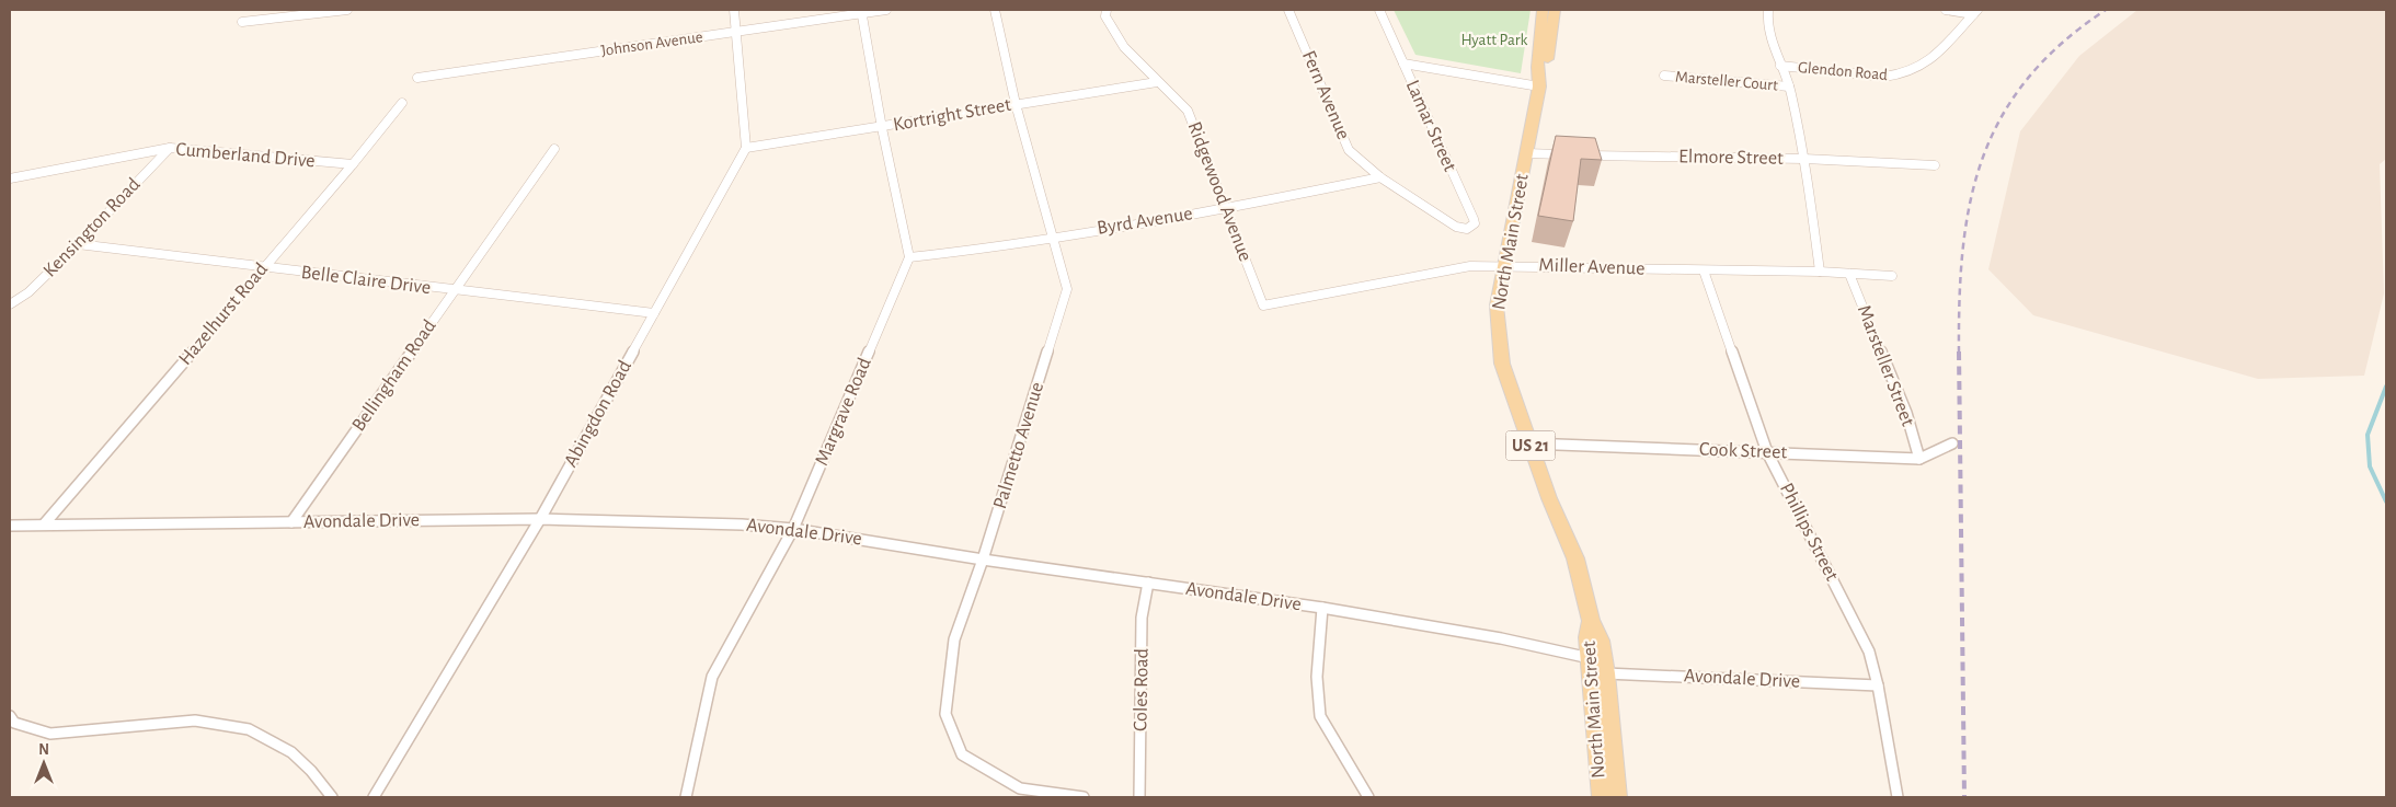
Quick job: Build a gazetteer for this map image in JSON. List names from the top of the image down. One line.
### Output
{"streets":{"main road":["North Main Street","US 21"],"street":["Johnson Avenue","Glendon Road","Marsteller Court","Fern Avenue","Kortright Street","Lamar Street","Cumberland Drive","Elmore Street","Ridgewood Avenue","Byrd Avenue","Kensington Road","Miller Avenue","Belle Claire Drive","Hazelhurst Road","Marsteller Street","Bellingham Road","Margrave Road","Abingdon Road","Palmetto Avenue","Cook Street","Avondale Drive","Phillips Street","Coles Road"]},"crossings":[["Fern Avenue","Lamar Street"],["Fern Avenue","Byrd Avenue"],["Kortright Street","Ridgewood Avenue"],["Kortright Street","Abingdon Road"],["Kortright Street","Palmetto Avenue"],["Cumberland Drive","Kensington Road"],["Cumberland Drive","Hazelhurst Road"],["Ridgewood Avenue","Byrd Avenue"],["Ridgewood Avenue","Miller Avenue"],["Byrd Avenue","Margrave Road"],["Byrd Avenue","Palmetto Avenue"],["Kensington Road","Belle Claire Drive"],["North Main Street","Miller Avenue"],["North Main Street","Cook Street"],["North Main Street","Avondale Drive"],["Miller Avenue","Marsteller Street"],["Miller Avenue","Phillips Street"],["Belle Claire Drive","Hazelhurst Road"],["Belle Claire Drive","Bellingham Road"],["Belle Claire Drive","Abingdon Road"],["Hazelhurst Road","Avondale Drive"],["Marsteller Street","Cook Street"],["Bellingham Road","Avondale Drive"],["Margrave Road","Avondale Drive"],["Abingdon Road","Avondale Drive"],["Palmetto Avenue","Avondale Drive"],["Cook Street","Phillips Street"],["Avondale Drive","Phillips Street"],["Avondale Drive","Coles Road"]],"parks":["Hyatt Park"],"north":"top"}
